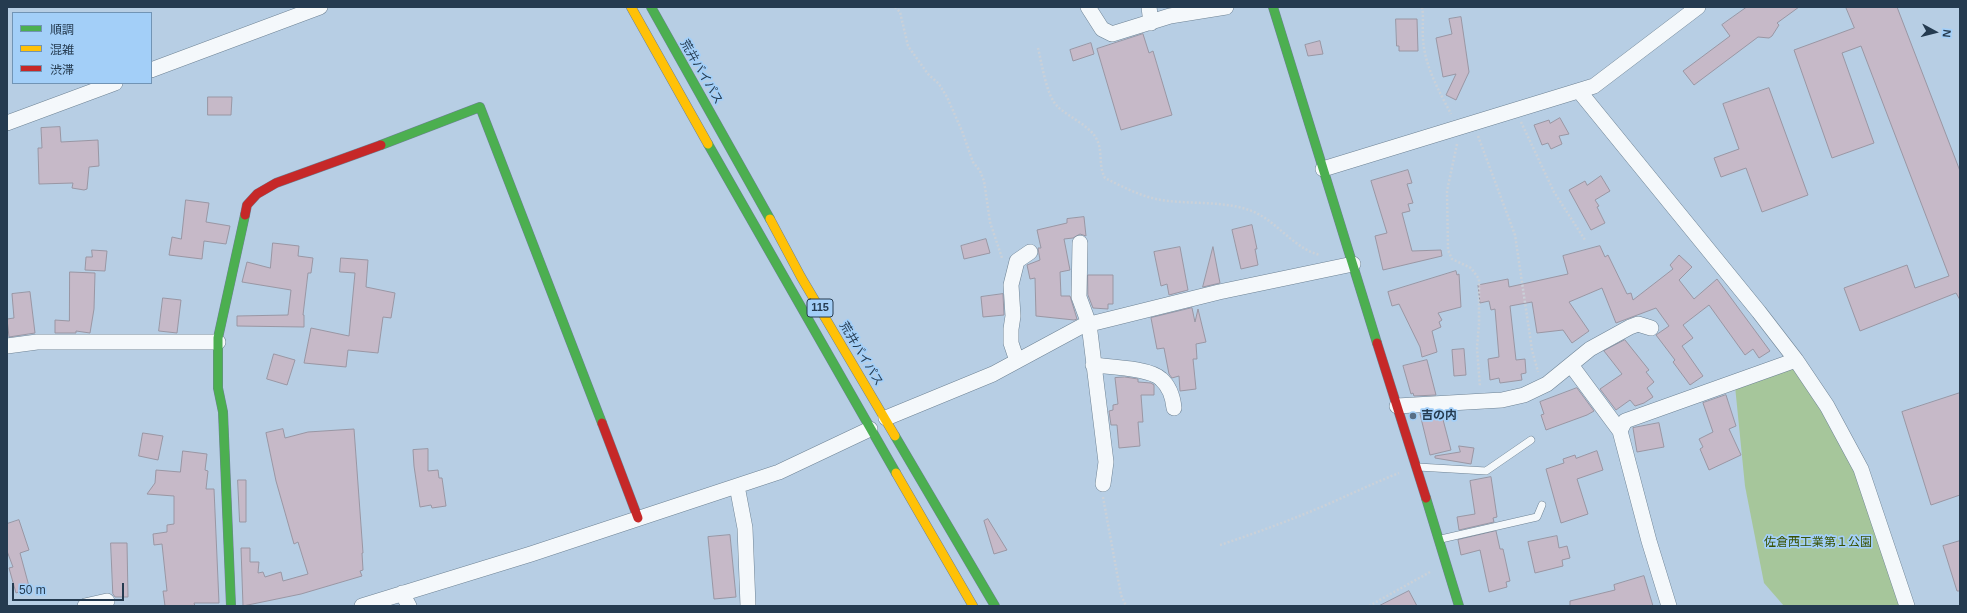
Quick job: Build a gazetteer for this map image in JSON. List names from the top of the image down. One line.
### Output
{"streets":{"main road":["荒井バイパス","115"]},"parks":["佐倉西工業第１公園"],"places":["吉の内"],"legend":["順調","混雑","渋滞"],"scale_bar":"50 m","north":"right"}
